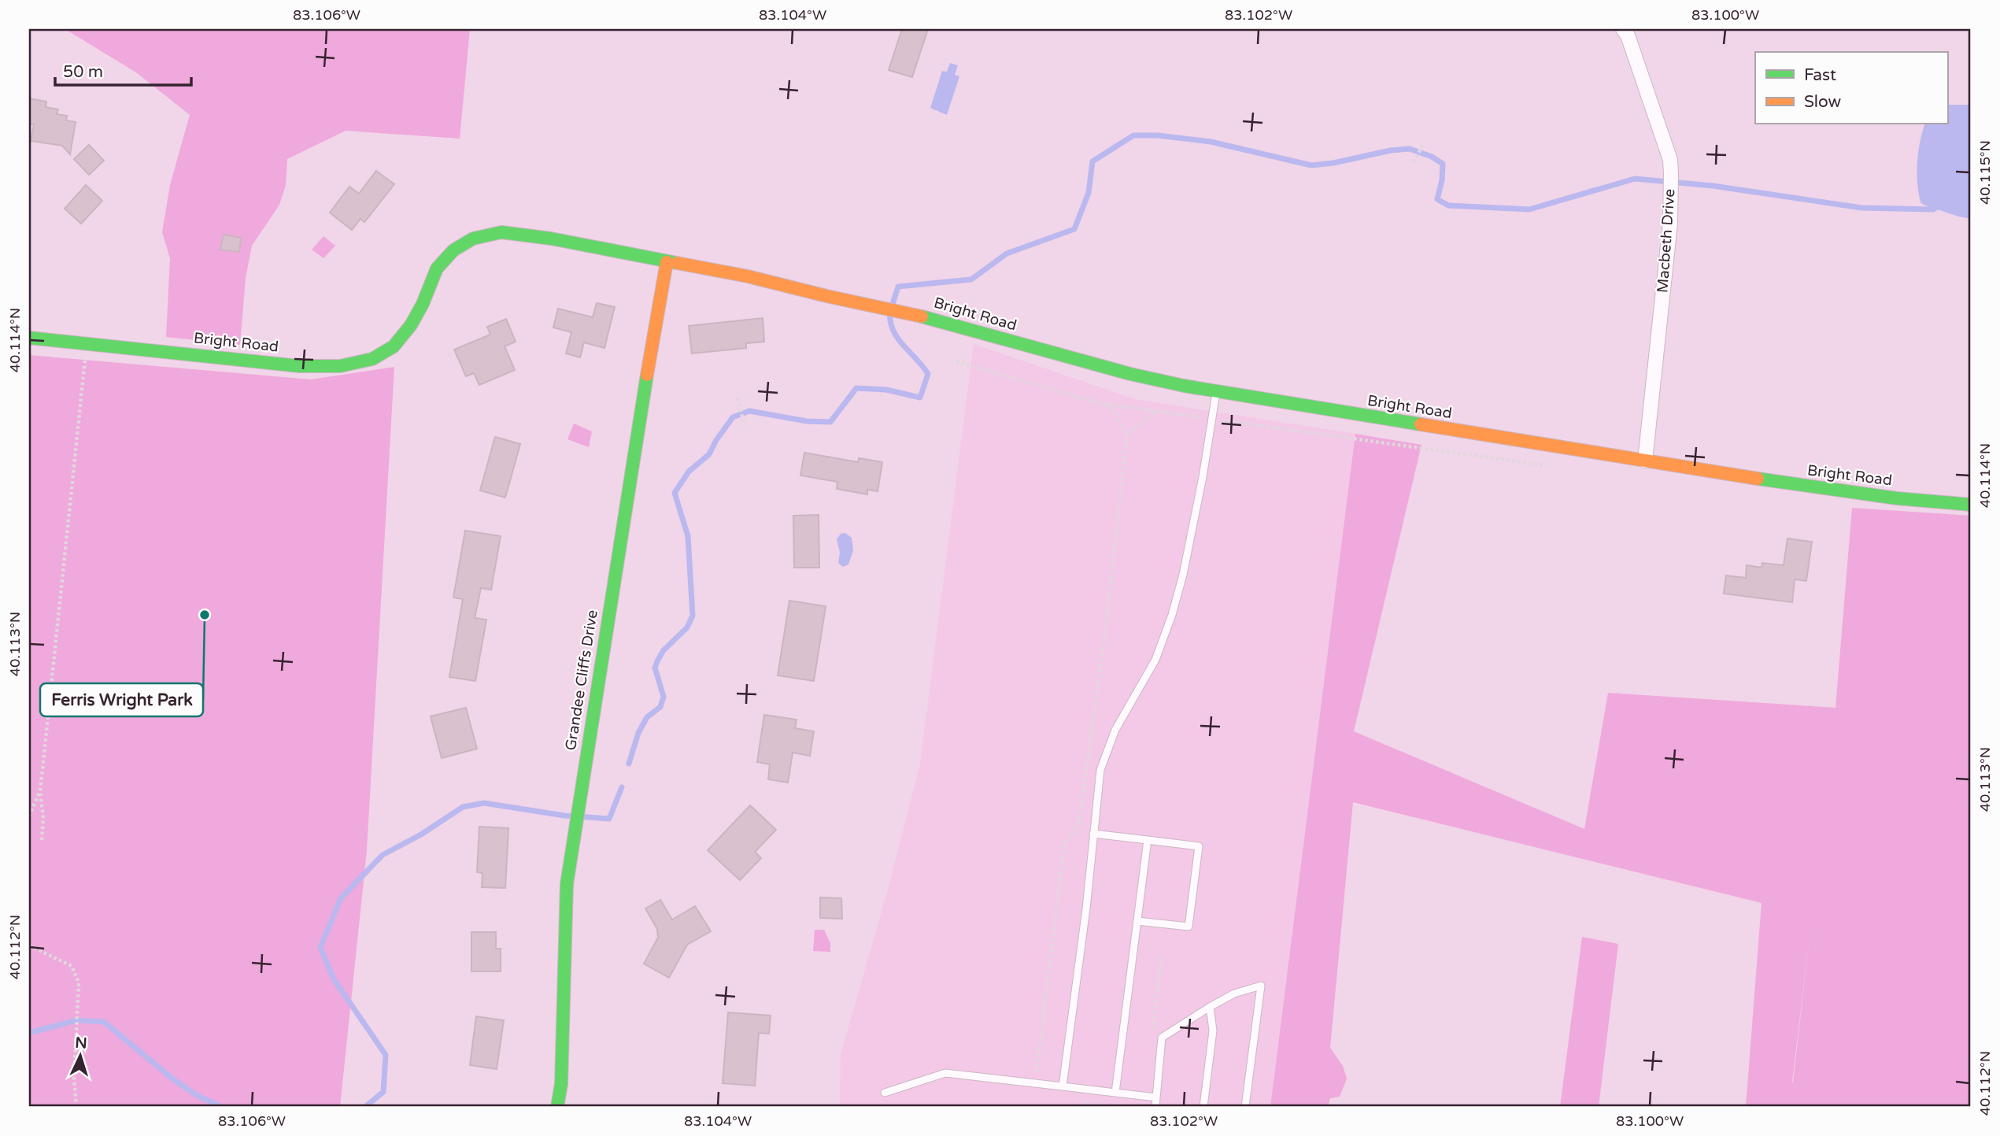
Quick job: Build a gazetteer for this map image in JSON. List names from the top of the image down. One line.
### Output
{"streets":{"street":["Macbeth Drive","Bright Road","Grandee Cliffs Drive"]},"crossings":[["Macbeth Drive","Bright Road"],["Bright Road","Grandee Cliffs Drive"]],"places":["Ferris Wright Park"],"legend":["Fast","Slow"],"scale_bar":"50 m","north":"top","coordinates":["83.106°W","83.104°W","83.102°W","83.100°W","40.115°N","40.114°N","40.113°N","40.112°N"]}
